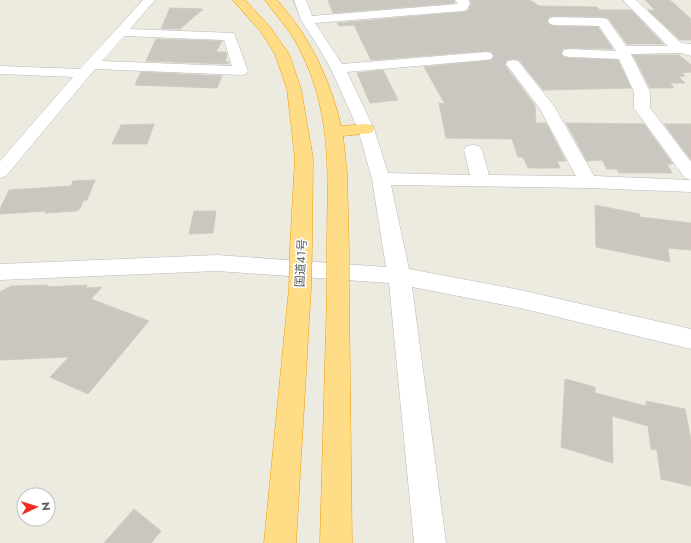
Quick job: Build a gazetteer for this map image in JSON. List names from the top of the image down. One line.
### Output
{"streets":{"highway":["国道41号"]},"north":"right"}
